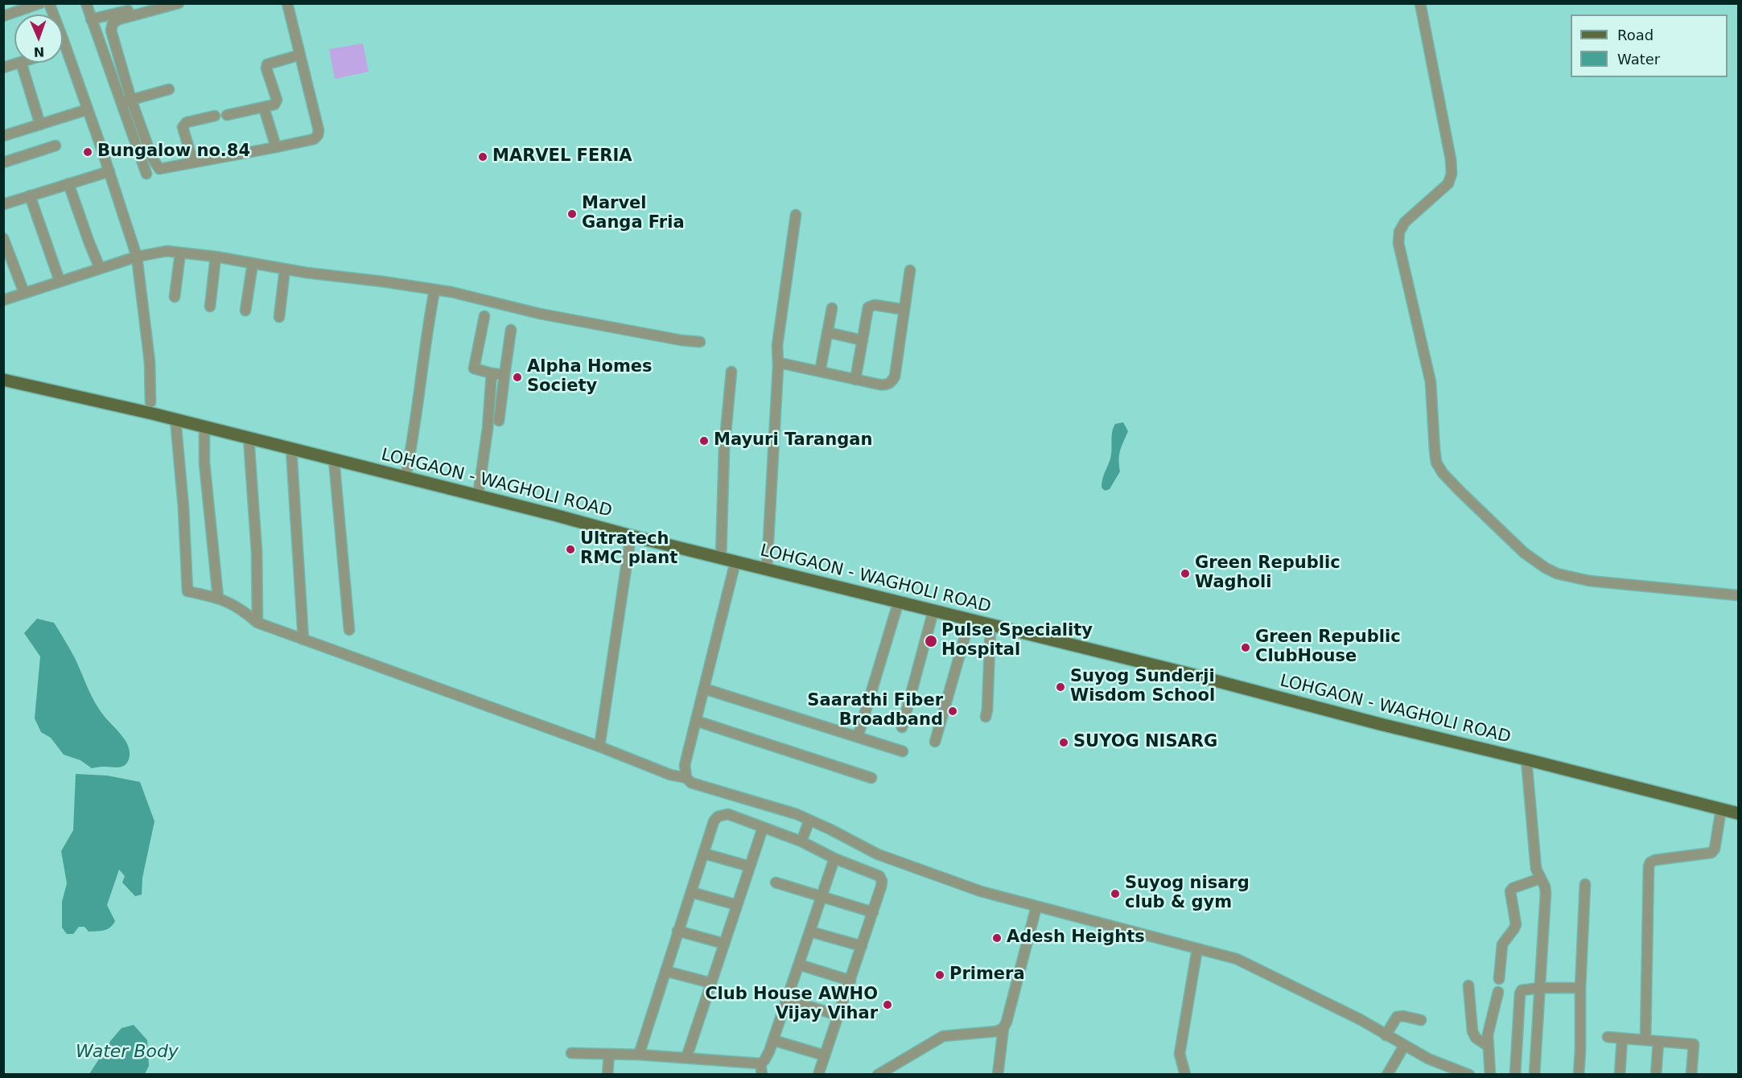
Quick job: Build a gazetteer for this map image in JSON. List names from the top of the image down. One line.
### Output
{"streets":{"main road":["LOHGAON - WAGHOLI ROAD"]},"water":["Water Body"],"places":["Bungalow no.84","MARVEL FERIA","Marvel Ganga Fria","Alpha Homes Society","Mayuri Tarangan","Ultratech RMC plant","Green Republic Wagholi","Pulse Speciality Hospital","Green Republic ClubHouse","Suyog Sunderji Wisdom School","Saarathi Fiber Broadband","SUYOG NISARG","Suyog nisarg club & gym","Adesh Heights","Primera","Club House AWHO Vijay Vihar"],"legend":["Road","Water"],"north":"bottom"}
